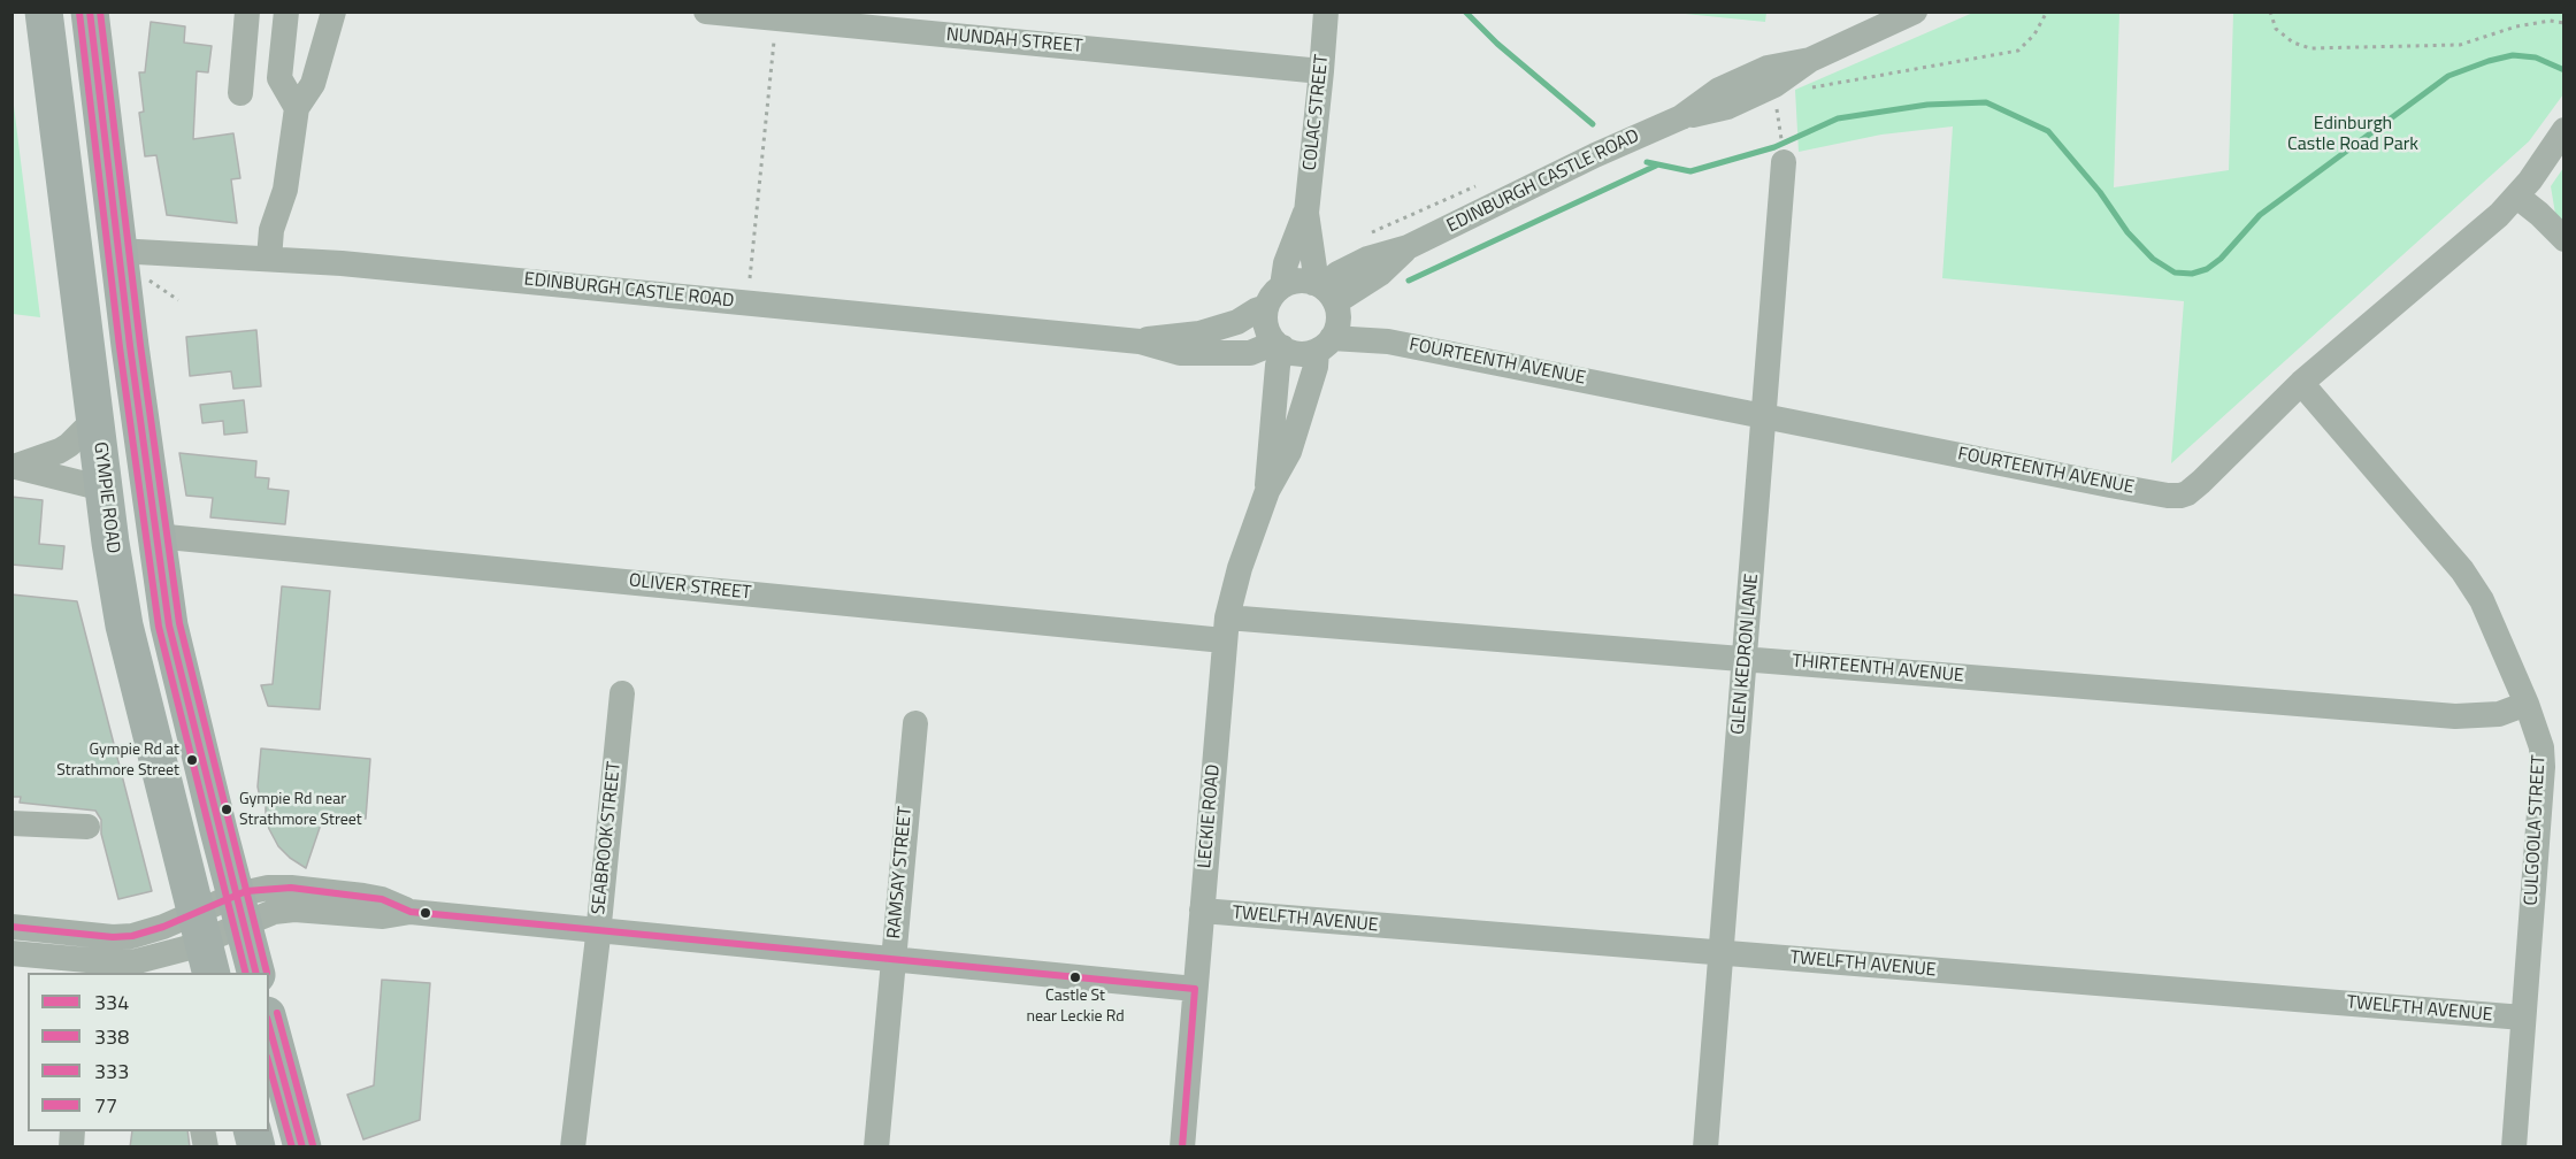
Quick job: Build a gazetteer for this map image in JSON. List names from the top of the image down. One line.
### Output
{"streets":{"highway":["GYMPIE ROAD"],"street":["NUNDAH STREET","COLAC STREET","EDINBURGH CASTLE ROAD","FOURTEENTH AVENUE","OLIVER STREET","GLEN KEDRON LANE","THIRTEENTH AVENUE","LECKIE ROAD","CULGOOLA STREET","SEABROOK STREET","RAMSAY STREET","TWELFTH AVENUE"]},"crossings":[["NUNDAH STREET","COLAC STREET"],["COLAC STREET","EDINBURGH CASTLE ROAD"],["COLAC STREET","FOURTEENTH AVENUE"],["COLAC STREET","LECKIE ROAD"],["EDINBURGH CASTLE ROAD","FOURTEENTH AVENUE"],["EDINBURGH CASTLE ROAD","LECKIE ROAD"],["FOURTEENTH AVENUE","GLEN KEDRON LANE"],["FOURTEENTH AVENUE","LECKIE ROAD"],["FOURTEENTH AVENUE","CULGOOLA STREET"],["OLIVER STREET","THIRTEENTH AVENUE"],["OLIVER STREET","LECKIE ROAD"],["GLEN KEDRON LANE","THIRTEENTH AVENUE"],["GLEN KEDRON LANE","TWELFTH AVENUE"],["THIRTEENTH AVENUE","LECKIE ROAD"],["THIRTEENTH AVENUE","CULGOOLA STREET"],["LECKIE ROAD","TWELFTH AVENUE"],["CULGOOLA STREET","TWELFTH AVENUE"]],"parks":["Edinburgh Castle Road Park"],"places":["Gympie Rd at Strathmore Street","Gympie Rd near Strathmore Street","Castle St near Leckie Rd"],"lines":["transit line 338","transit line 77","transit line 333","transit line 334"],"legend":["334","338","333","77"]}
